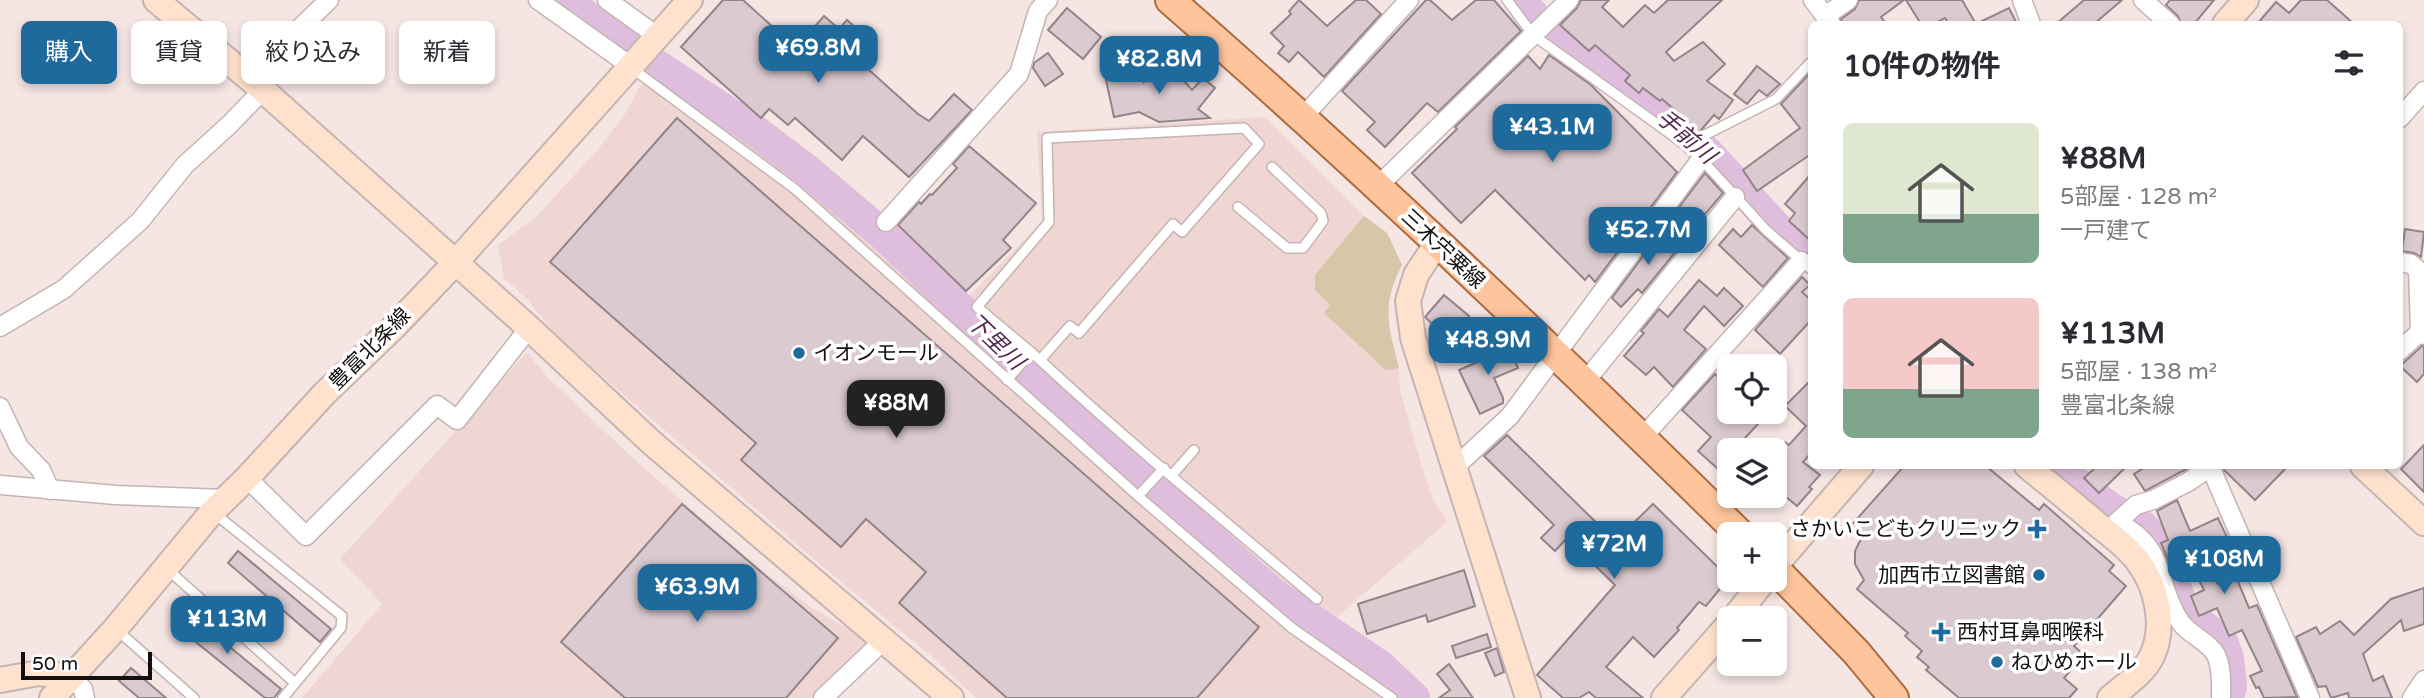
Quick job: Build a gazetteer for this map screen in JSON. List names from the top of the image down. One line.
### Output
{"streets":{"main road":["三木宍粟線"],"street":["豊富北条線"]},"water":["手前川","下里川"],"places":{"other":["イオンモール","加西市立図書館","ねひめホール"],"health":["さかいこどもクリニック","西村耳鼻咽喉科"]},"scale_bar":"50 m","page":{"chip":["購入","賃貸","絞り込み","新着"],"heading":"10件の物件","price":["¥69.8M","¥82.8M","¥43.1M","¥52.7M","¥48.9M","¥88M","¥72M","¥108M","¥63.9M","¥113M"],"list":[{"name":"¥88M","note":"5部屋 · 128 m² · 一戸建て"},{"name":"¥113M","note":"5部屋 · 138 m² · 豊富北条線"}],"map_buttons":["+","−"],"scale":"50 m"}}
